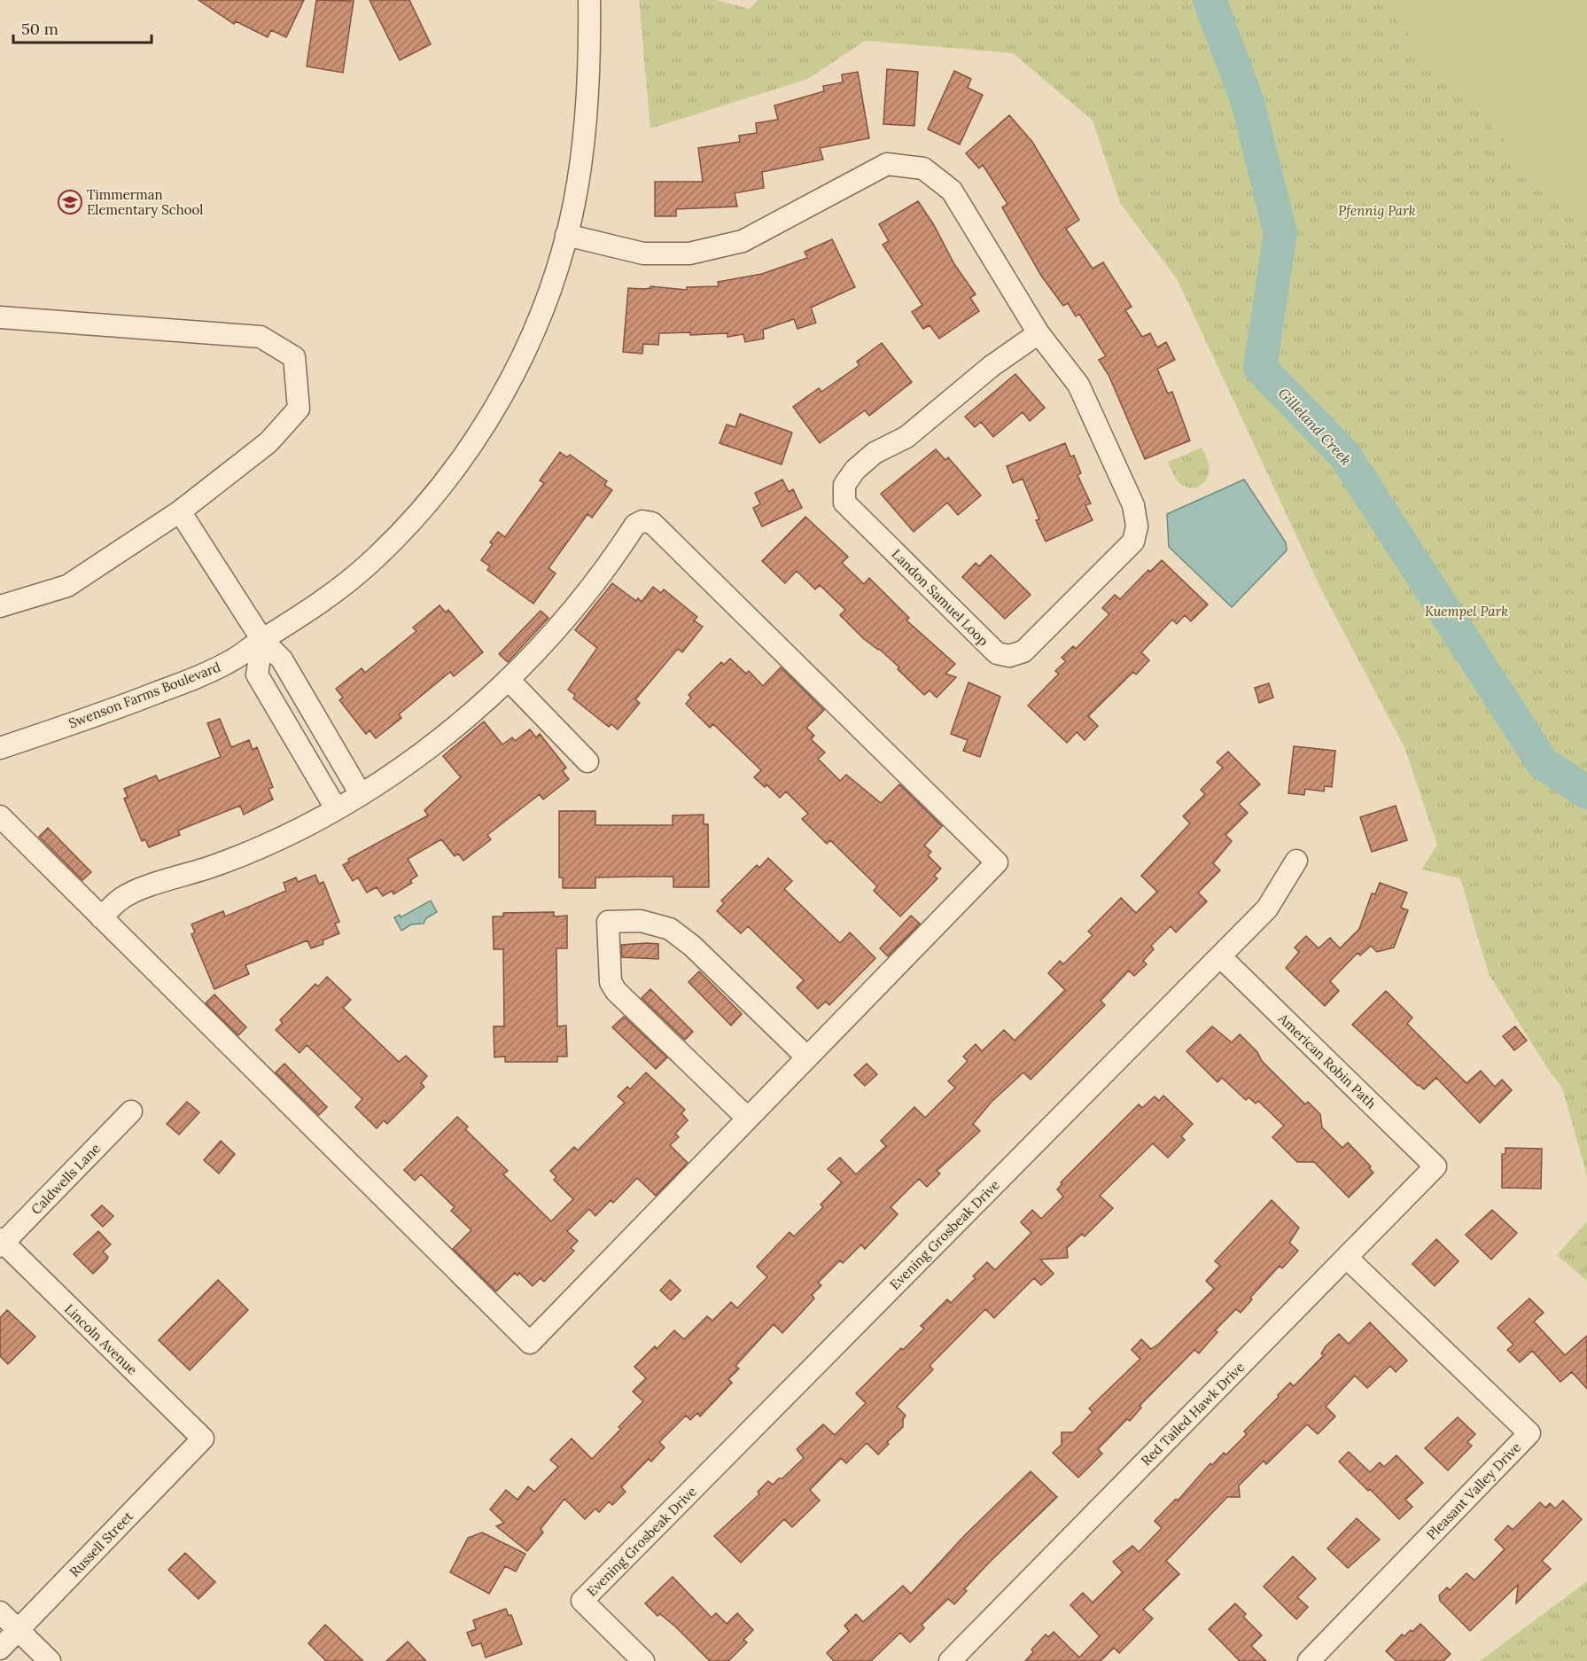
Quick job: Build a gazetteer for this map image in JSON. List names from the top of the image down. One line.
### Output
{"streets":{"street":["Landon Samuel Loop","Swenson Farms Boulevard","American Robin Path","Caldwells Lane","Evening Grosbeak Drive","Lincoln Avenue","Red Tailed Hawk Drive","Pleasant Valley Drive","Russell Street"]},"crossings":[["Landon Samuel Loop","Swenson Farms Boulevard"],["American Robin Path","Evening Grosbeak Drive"],["American Robin Path","Red Tailed Hawk Drive"],["Caldwells Lane","Lincoln Avenue"],["Lincoln Avenue","Russell Street"],["Red Tailed Hawk Drive","Pleasant Valley Drive"]],"water":["Gilleland Creek"],"parks":["Pfennig Park","Kuempel Park"],"places":{"school or university":["Timmerman Elementary School"]},"scale_bar":"50 m"}
